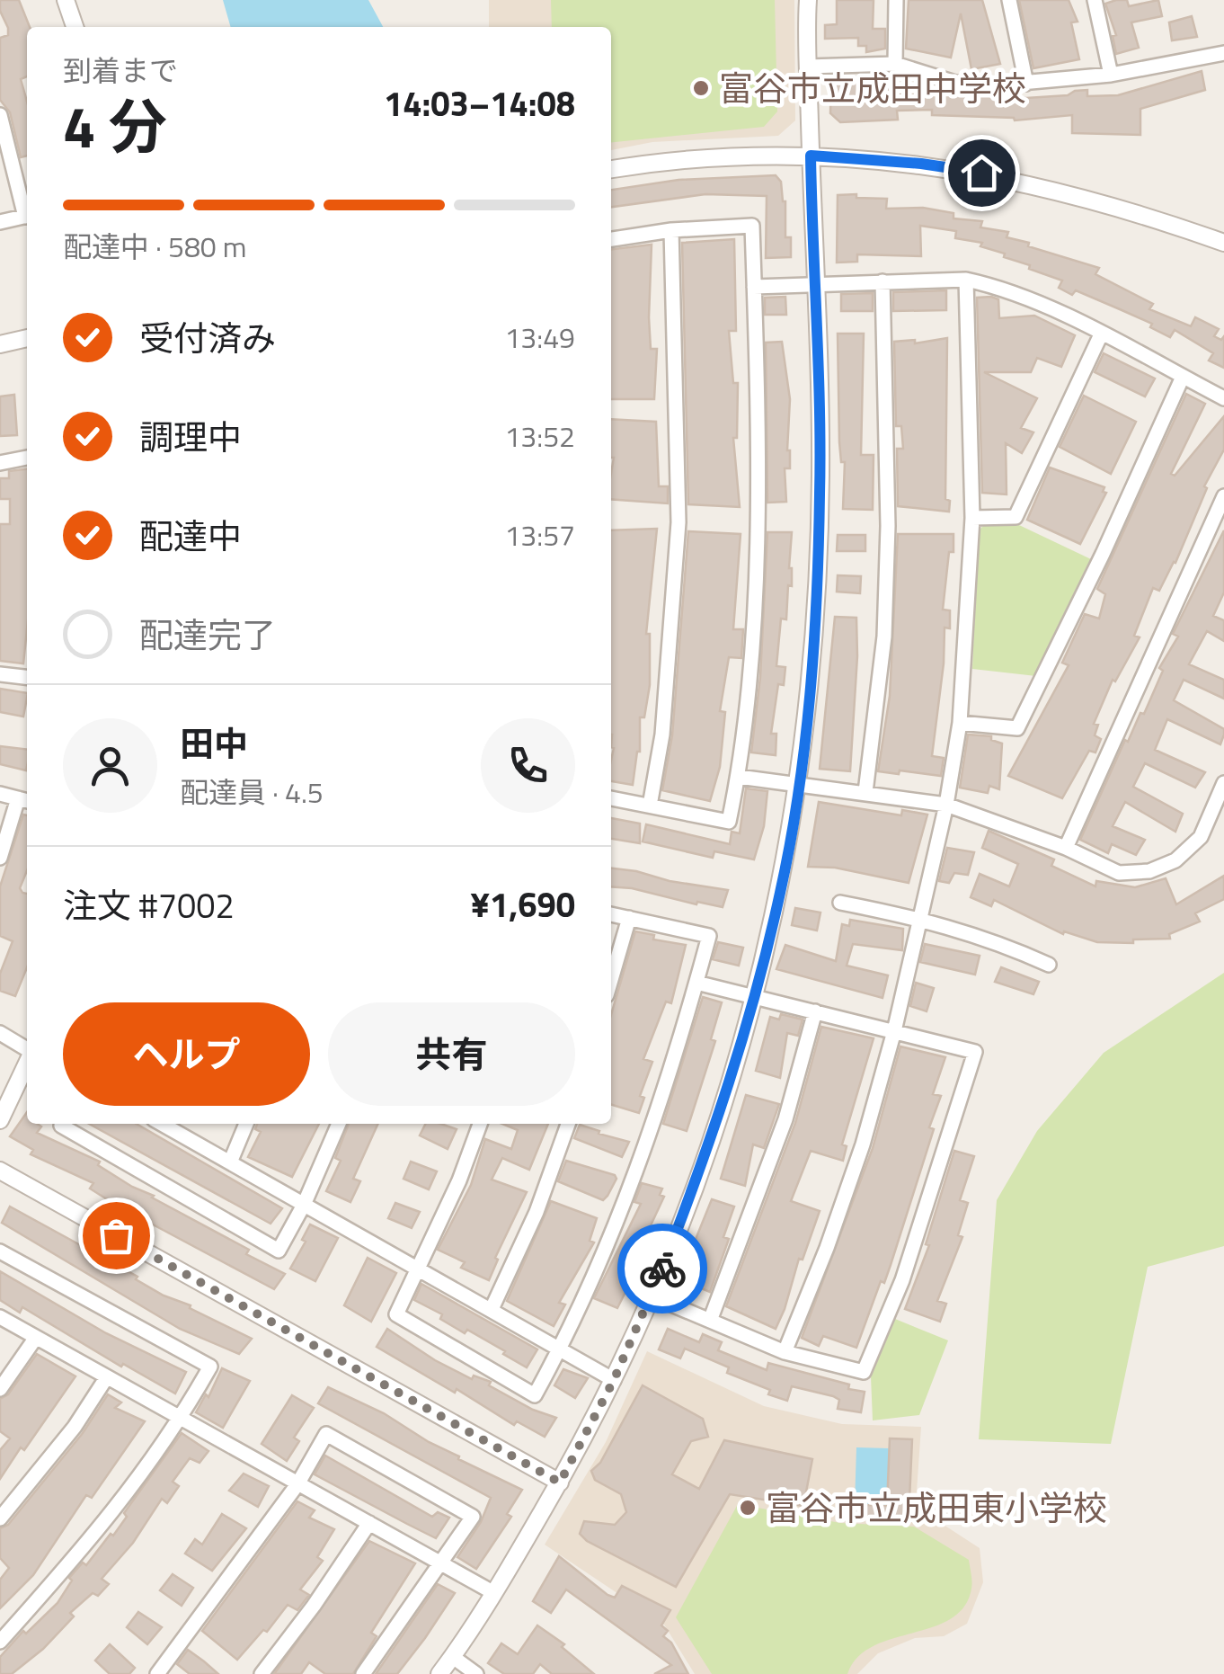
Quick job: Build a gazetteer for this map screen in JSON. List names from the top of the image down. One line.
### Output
{"places":["富谷市立成田中学校","富谷市立成田東小学校"],"page":{"heading":["4 分","到着まで","14:03–14:08"],"panel":["田中","配達員 · 4.5","注文 #7002","¥1,690"],"bar":"配達中 · 580 m","list":[["受付済み","13:49"],["調理中","13:52"],["配達中","13:57"],"配達完了"],"buttons":["ヘルプ","共有"]}}
